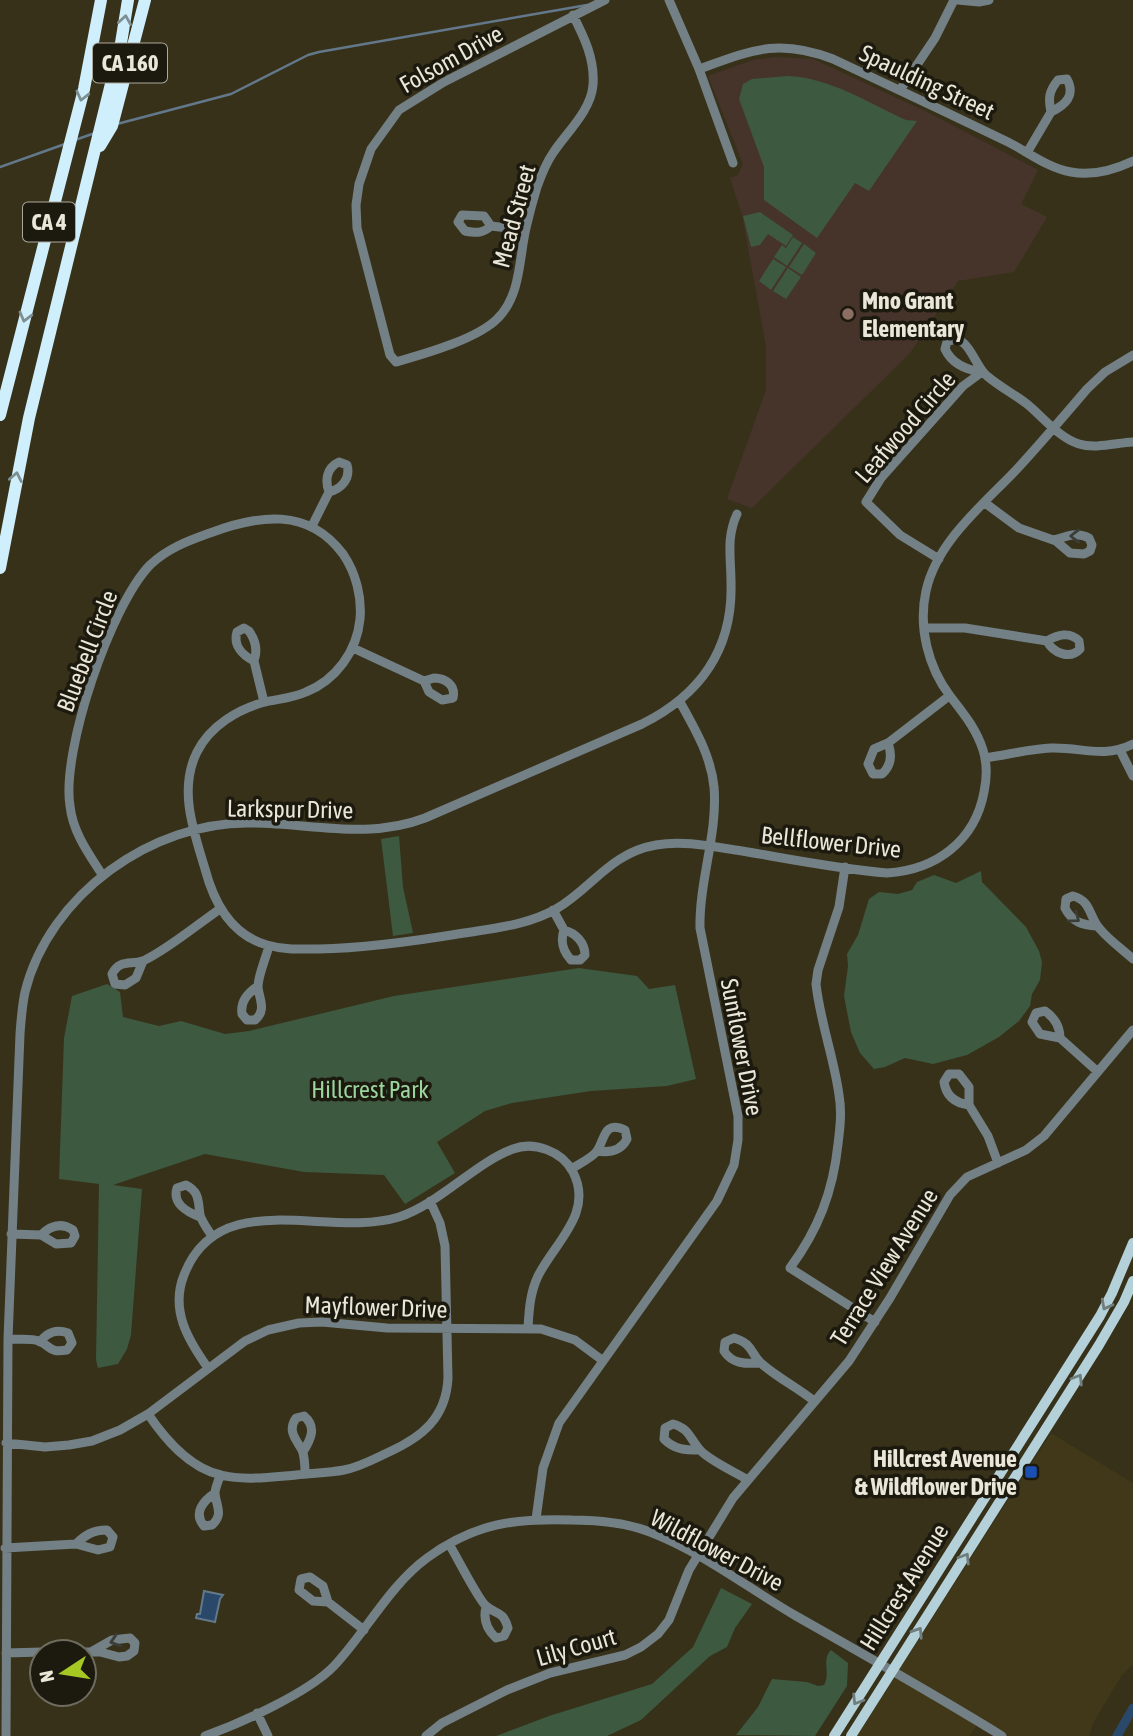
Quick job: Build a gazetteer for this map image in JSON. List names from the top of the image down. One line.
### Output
{"streets":{"highway":["CA 160","CA 4"],"main road":["Hillcrest Avenue"],"street":["Folsom Drive","Spaulding Street","Mead Street","Leafwood Circle","Bluebell Circle","Larkspur Drive","Bellflower Drive","Sunflower Drive","Terrace View Avenue","Mayflower Drive","Wildflower Drive","Lily Court"]},"crossings":[["Folsom Drive","Mead Street"],["CA 160","CA 4"],["Leafwood Circle","Bellflower Drive"],["Bluebell Circle","Larkspur Drive"],["Bluebell Circle","Bellflower Drive"],["Larkspur Drive","Bellflower Drive"],["Larkspur Drive","Sunflower Drive"],["Larkspur Drive","Mayflower Drive"],["Bellflower Drive","Sunflower Drive"],["Sunflower Drive","Mayflower Drive"],["Sunflower Drive","Wildflower Drive"],["Terrace View Avenue","Wildflower Drive"],["Terrace View Avenue","Lily Court"],["Wildflower Drive","Hillcrest Avenue"],["Wildflower Drive","Lily Court"]],"parks":["Hillcrest Park"],"places":{"other":["Mno Grant Elementary"],"transit":["Hillcrest Avenue & Wildflower Drive"]},"north":"left"}
